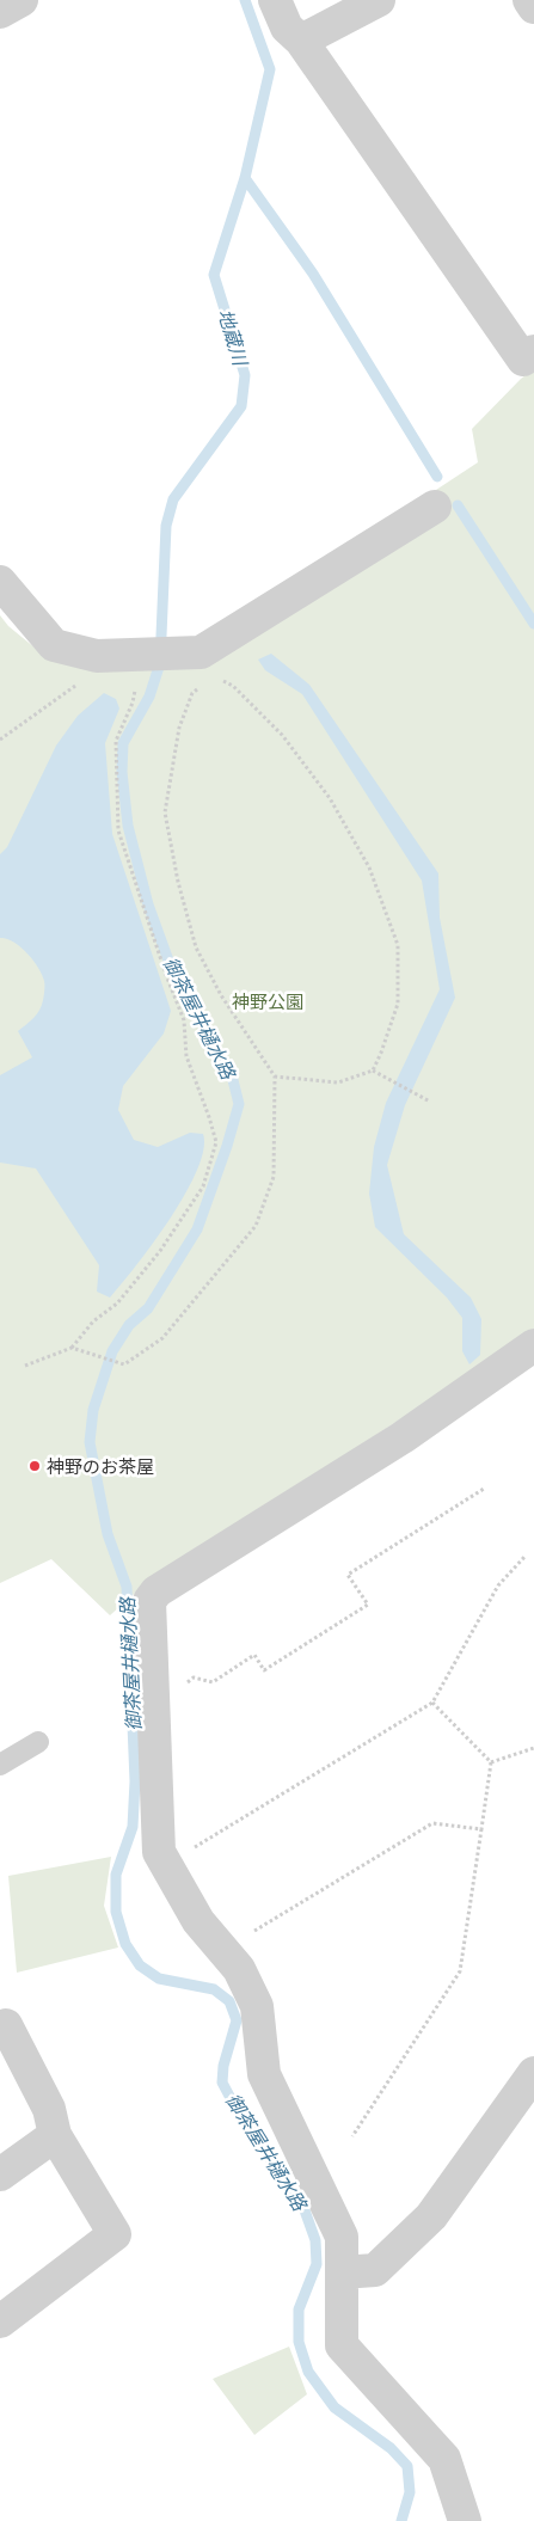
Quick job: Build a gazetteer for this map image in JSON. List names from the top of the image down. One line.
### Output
{"water":["地蔵川","御茶屋井樋水路"],"parks":["神野公園"],"places":["神野のお茶屋"]}
